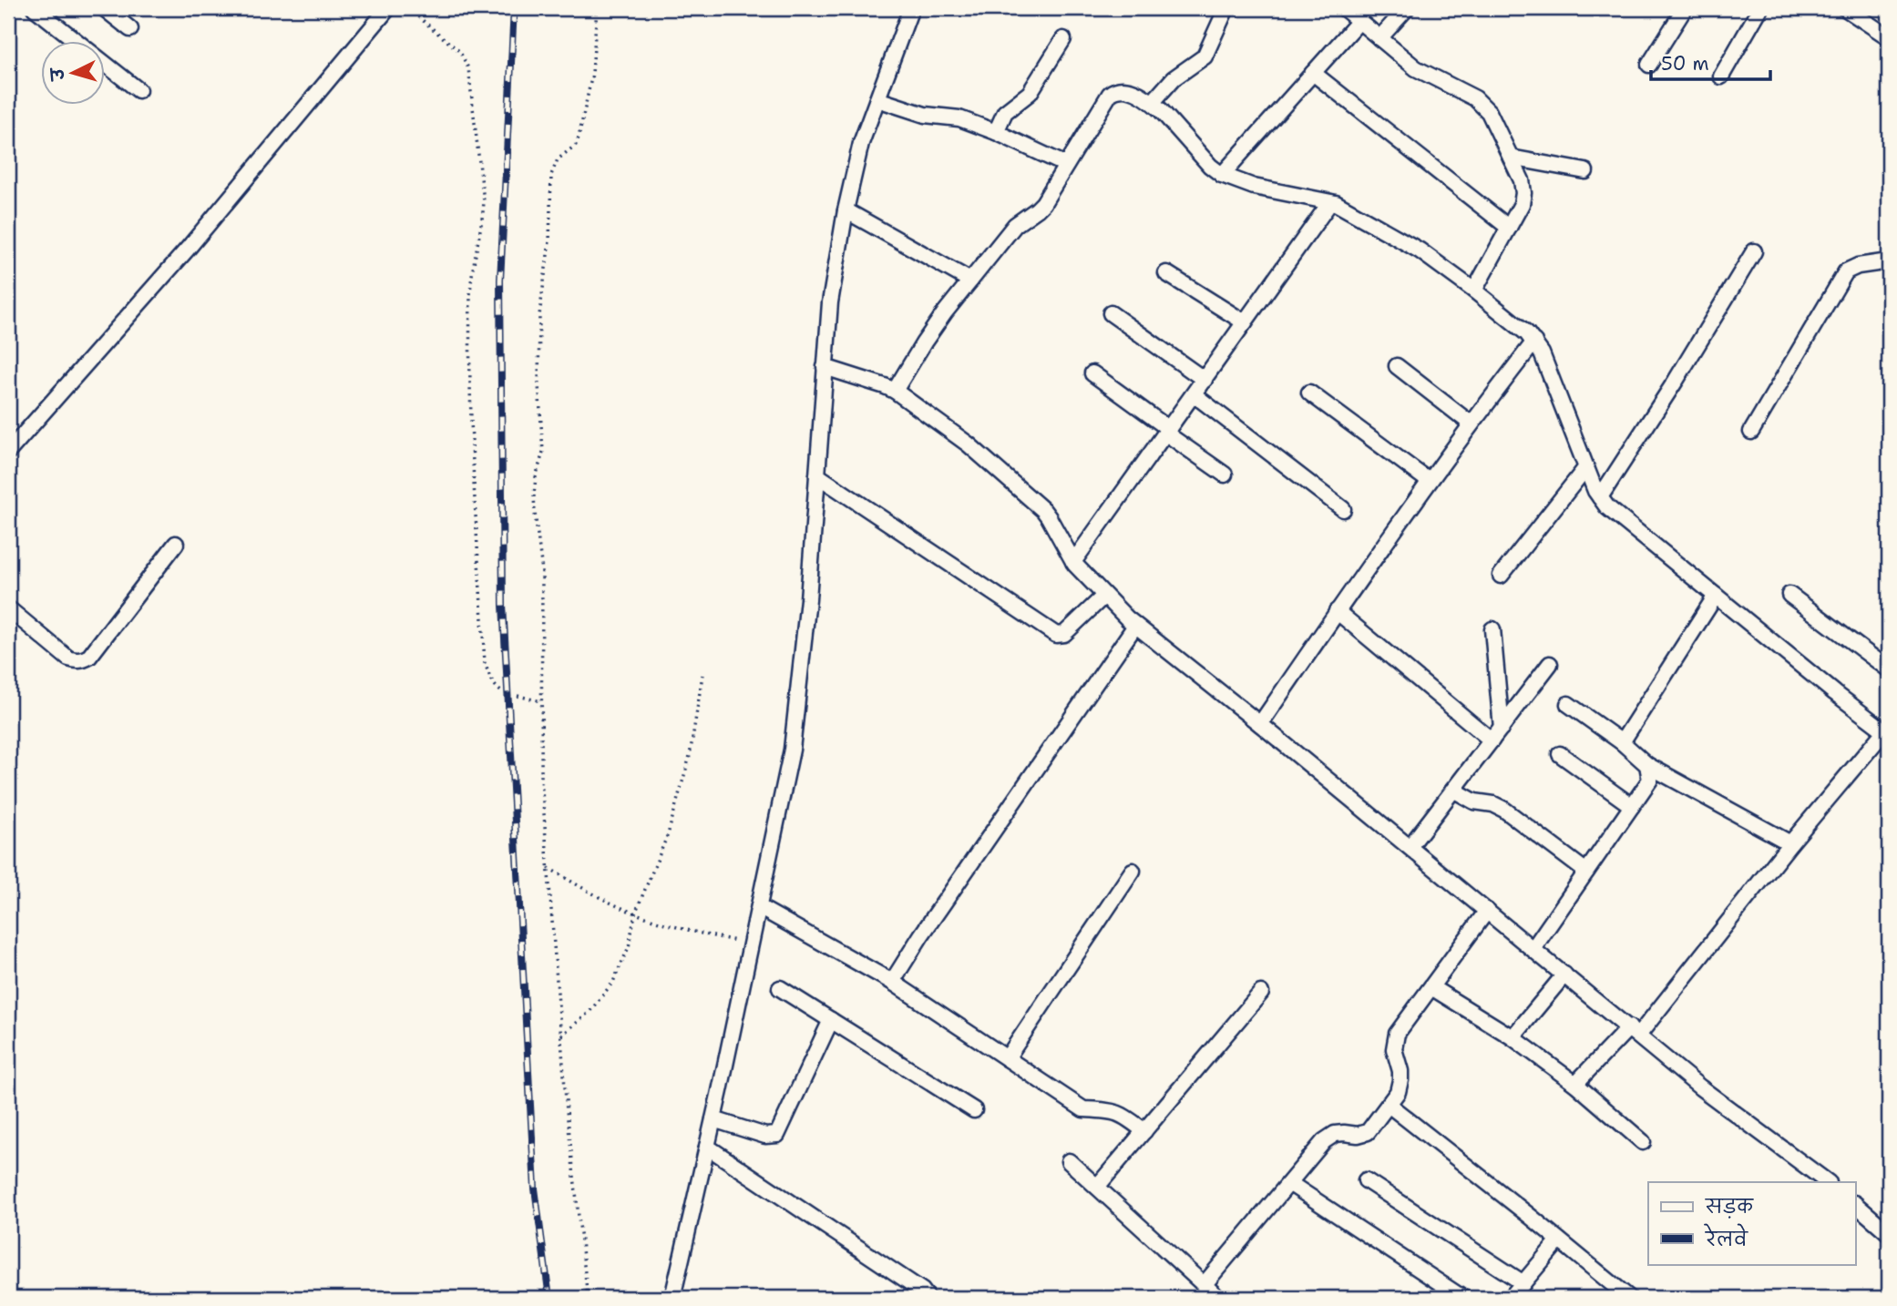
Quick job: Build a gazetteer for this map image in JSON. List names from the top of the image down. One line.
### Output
{"legend":["सड़क","रेलवे"],"scale_bar":"50 m","north":"left"}
